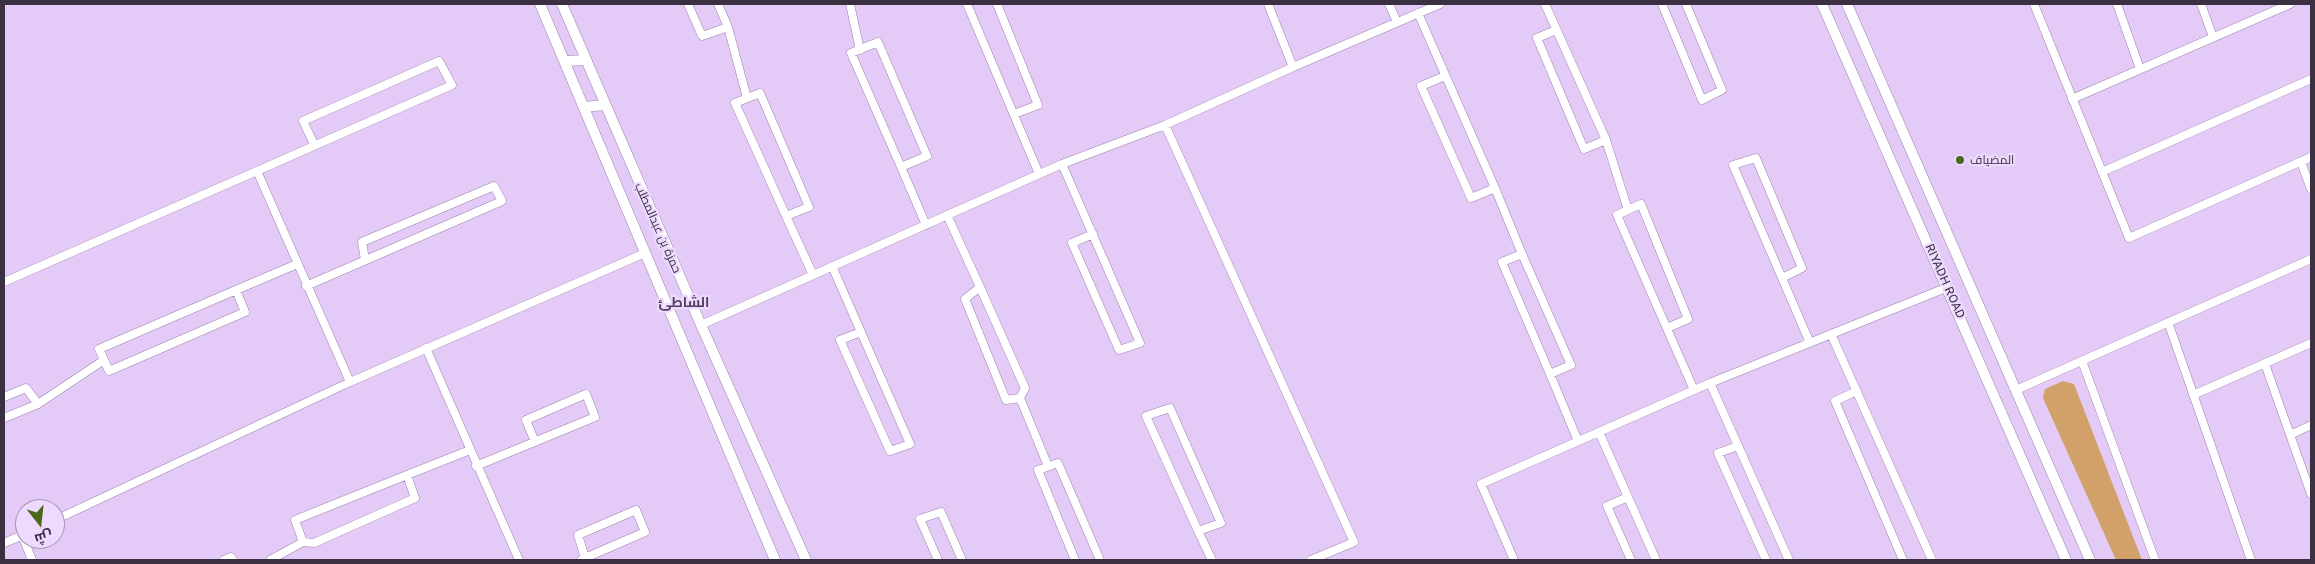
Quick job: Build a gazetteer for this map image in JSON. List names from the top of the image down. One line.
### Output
{"streets":{"street":["حمزة بن عبدالمطلب","RIYADH ROAD"]},"districts":["الشاطئ"],"places":["المضياف"],"north":"bottom"}
